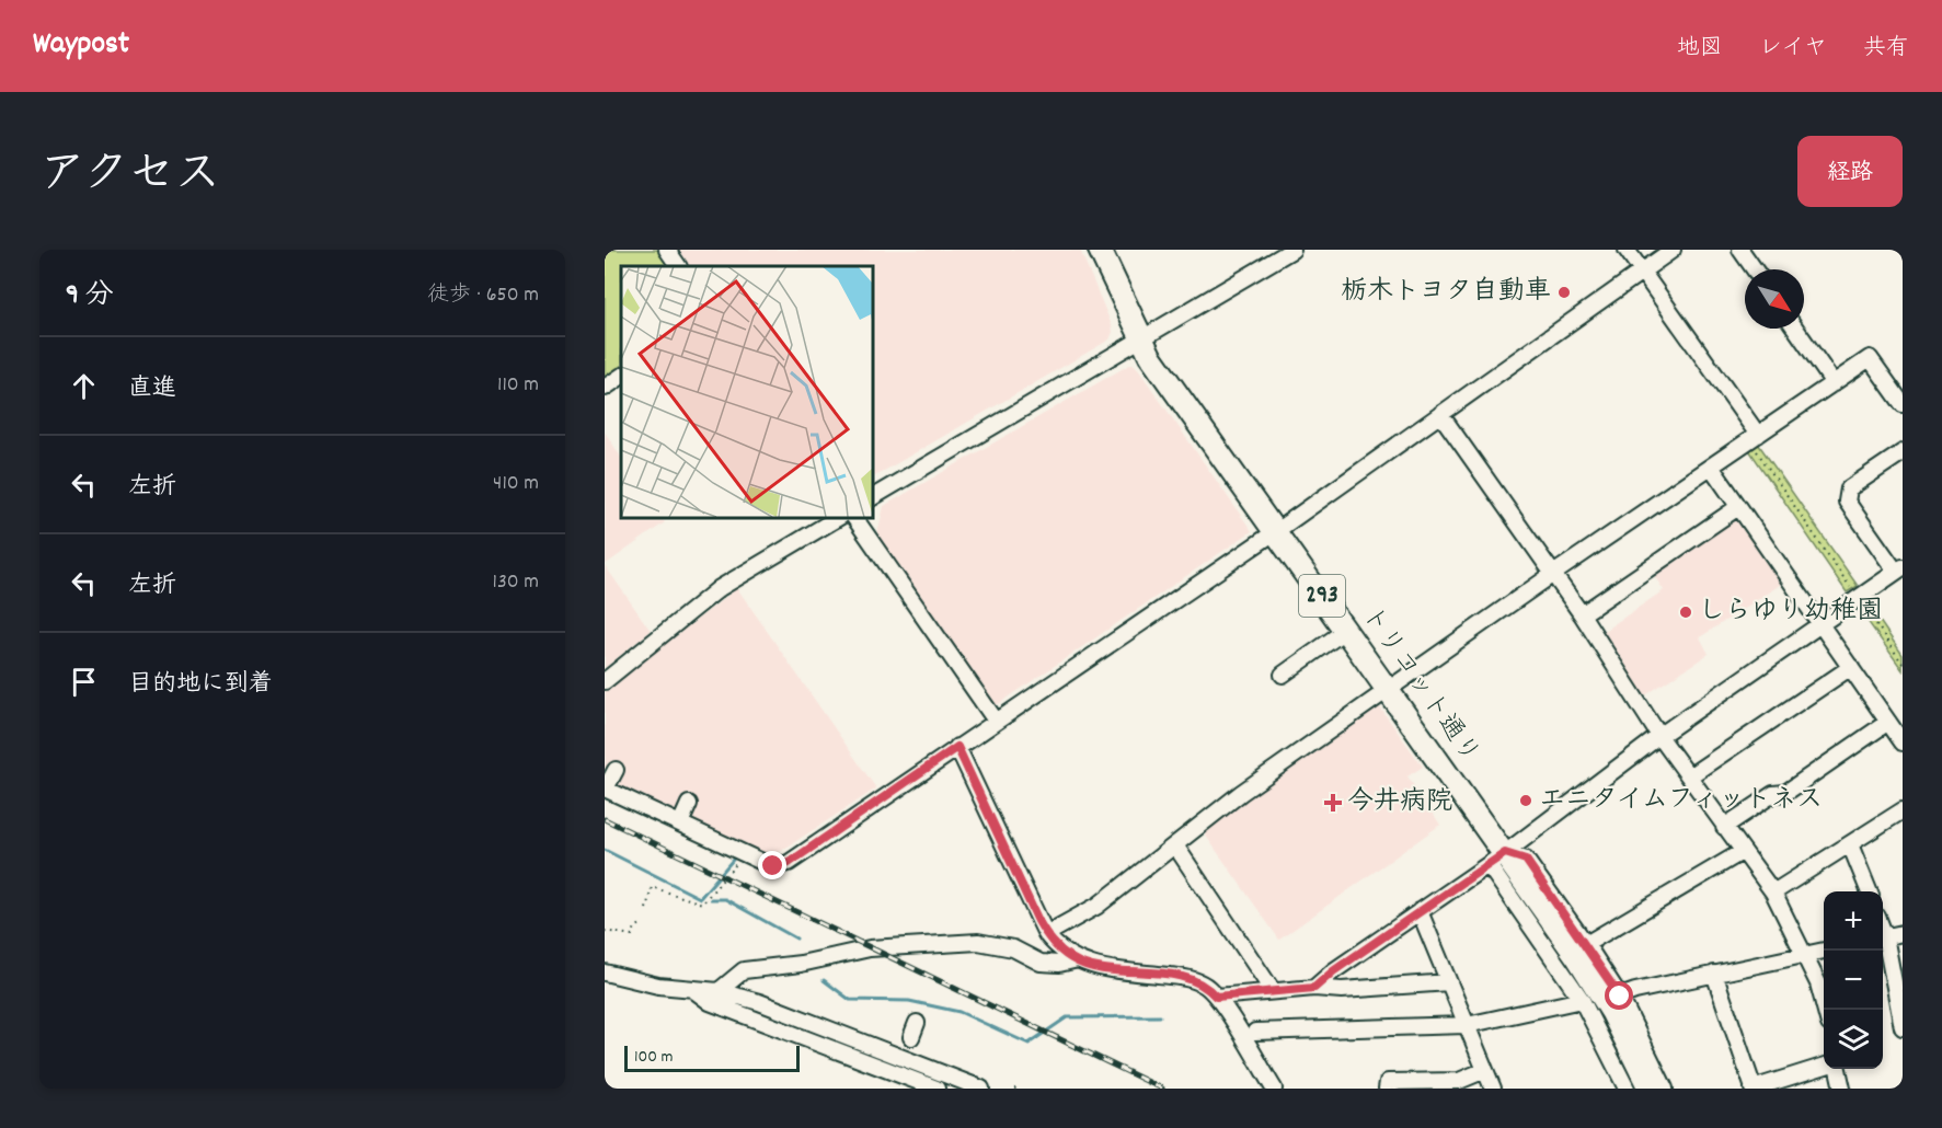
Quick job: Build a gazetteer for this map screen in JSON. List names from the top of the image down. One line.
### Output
{"streets":{"highway":["293","トリコット通り"]},"places":{"other":["栃木トヨタ自動車","しらゆり幼稚園","エニタイムフィットネス"],"health":["今井病院"]},"scale_bar":"100 m","north":"bottom right","page":{"header":"Waypost","nav":["地図","レイヤ","共有"],"title":"アクセス","buttons":"経路","heading":["9 分","徒歩 · 650 m"],"list":[["直進","110 m"],["左折","410 m"],["左折","130 m"],"目的地に到着"],"map_buttons":["+","−"],"scale":"100 m"}}
